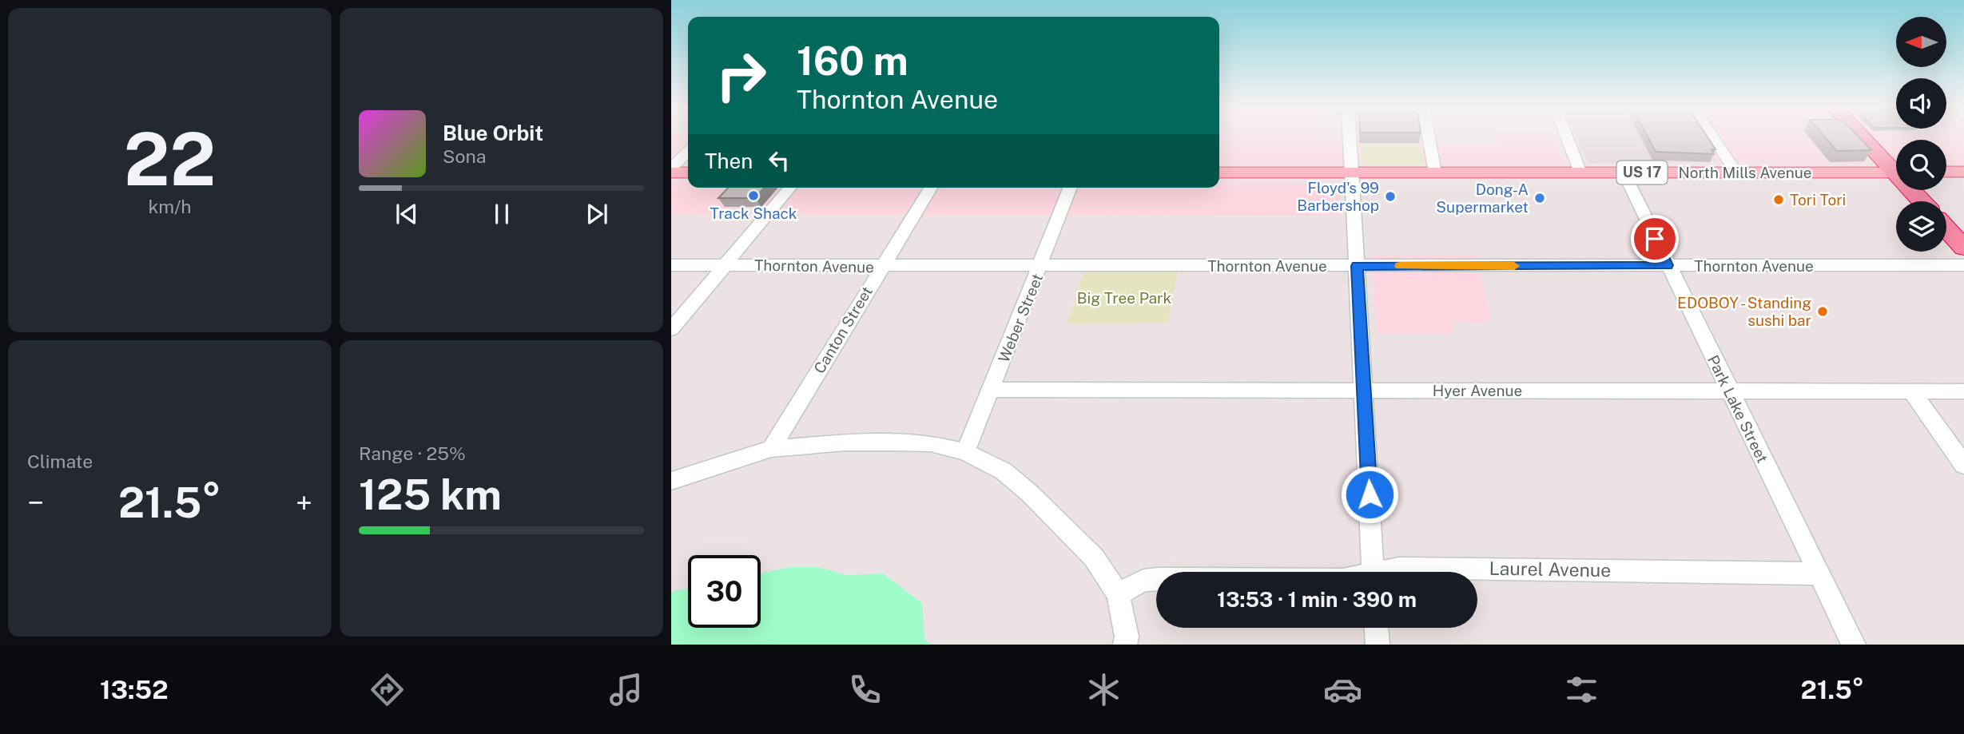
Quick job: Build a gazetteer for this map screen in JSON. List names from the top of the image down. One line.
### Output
{"streets":{"main road":["US 17","North Mills Avenue"],"street":["Thornton Avenue","Weber Street","Canton Street","Hyer Avenue","Park Lake Street","Laurel Avenue"]},"crossings":[["North Mills Avenue","Park Lake Street"],["Thornton Avenue","Weber Street"],["Thornton Avenue","Canton Street"],["Thornton Avenue","Park Lake Street"],["Weber Street","Hyer Avenue"],["Hyer Avenue","Park Lake Street"],["Park Lake Street","Laurel Avenue"]],"parks":["Big Tree Park"],"places":["Track Shack","Floyd's 99 Barbershop","Dong-A Supermarket","Tori Tori","EDOBOY - Standing sushi bar"],"north":"left","page":{"tile":[["22","km/h"],"Climate",["Range · 25%","125 km"]],"turn":["160 m","Thornton Avenue"],"song":["Blue Orbit","Sona"],"then":"Then","heat":["−","21.5°","+"],"limit":"30","trip":"13:53 · 1 min · 390 m","tabs":["13:52","21.5°"]}}
